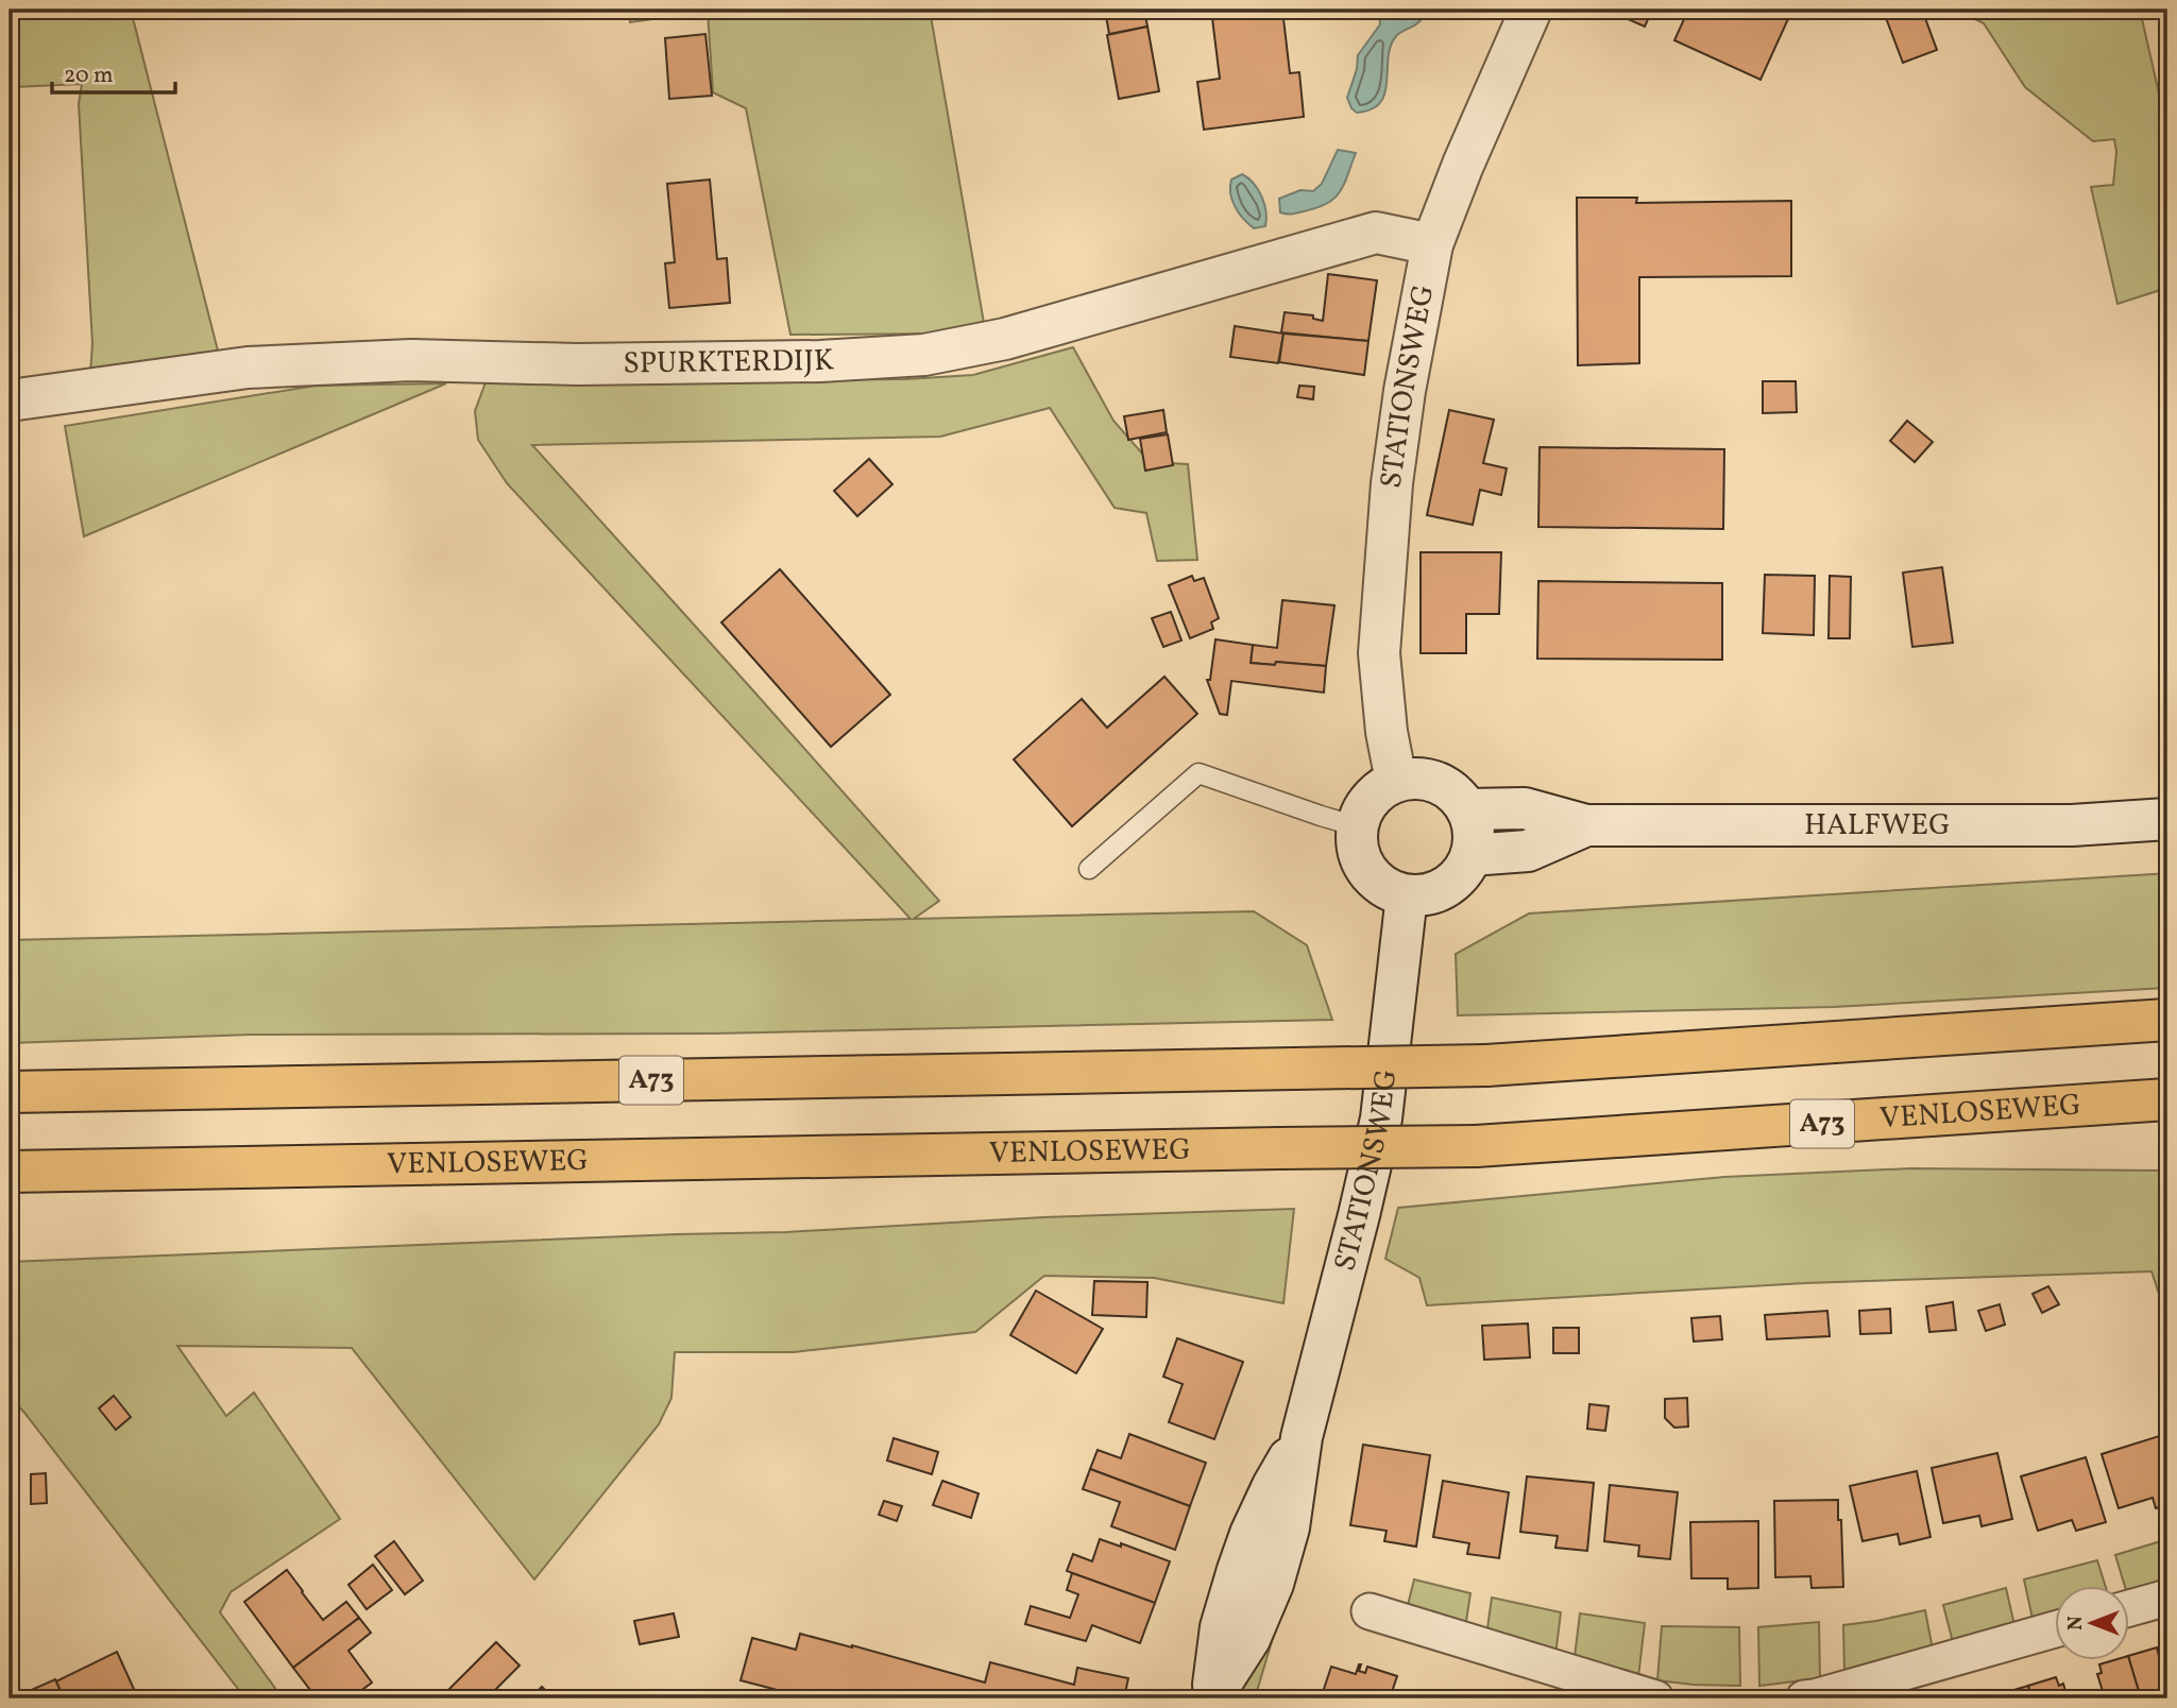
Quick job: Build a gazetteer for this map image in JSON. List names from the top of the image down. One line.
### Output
{"streets":{"highway":["A73","VENLOSEWEG"],"street":["SPURKTERDIJK","STATIONSWEG","HALFWEG"]},"crossings":[["SPURKTERDIJK","STATIONSWEG"],["STATIONSWEG","HALFWEG"]],"scale_bar":"20 m","north":"left"}
